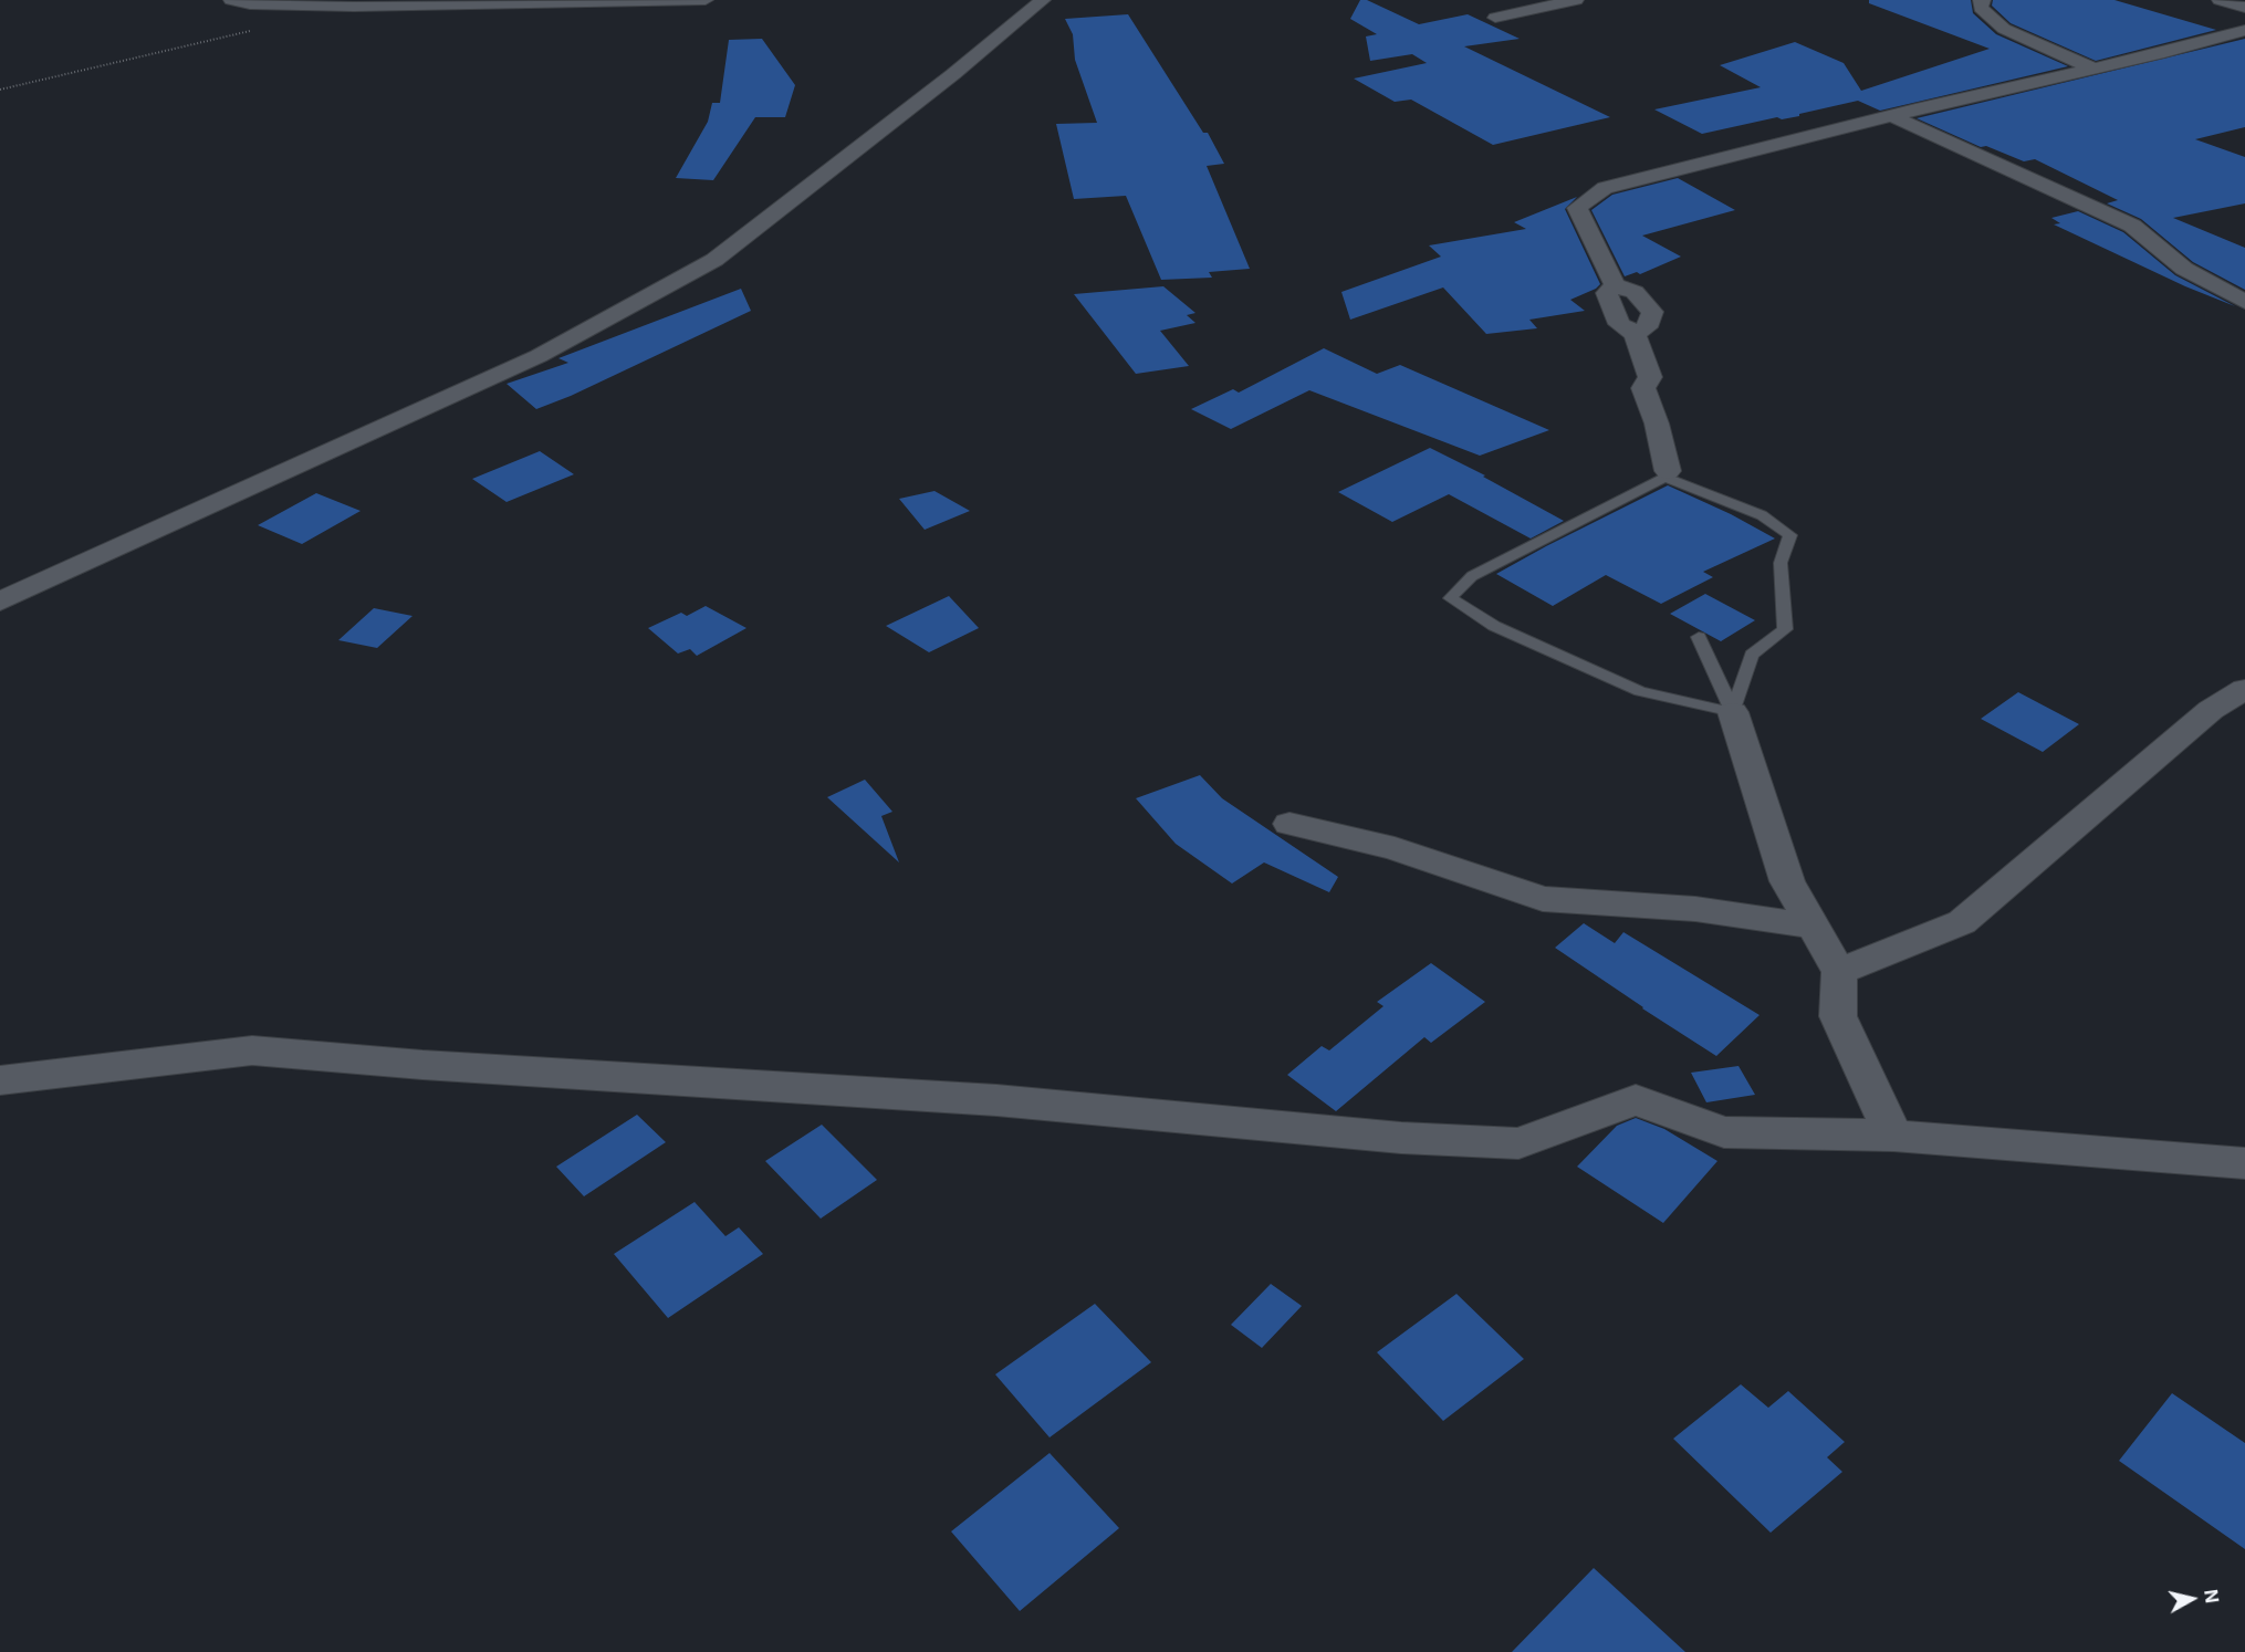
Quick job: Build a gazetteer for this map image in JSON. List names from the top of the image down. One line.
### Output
{"north":"right"}
